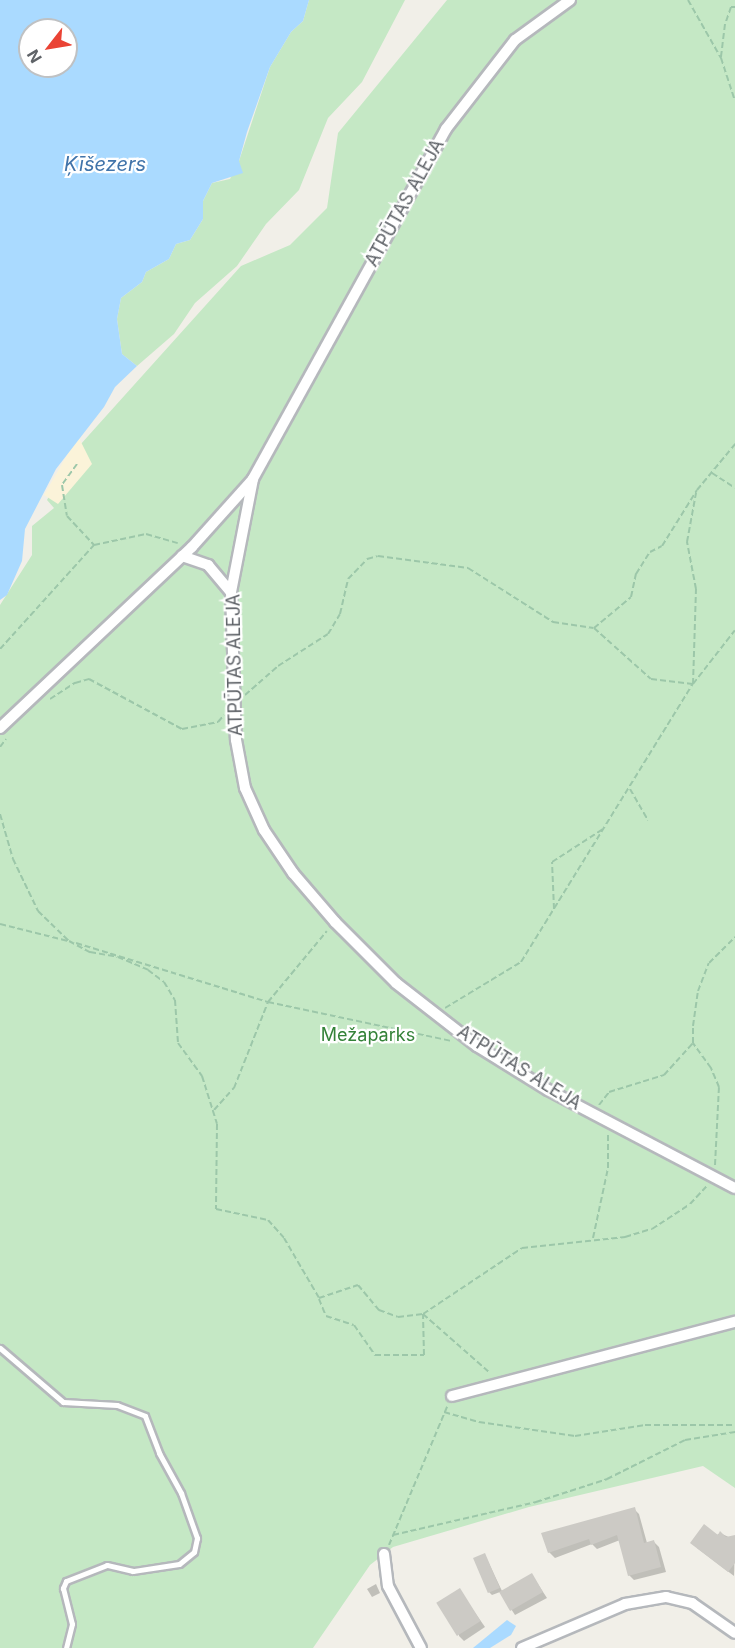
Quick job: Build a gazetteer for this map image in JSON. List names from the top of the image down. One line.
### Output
{"streets":{"street":["ATPŪTAS ALEJA"]},"water":["Ķīšezers"],"parks":["Mežaparks"],"north":"bottom left"}
